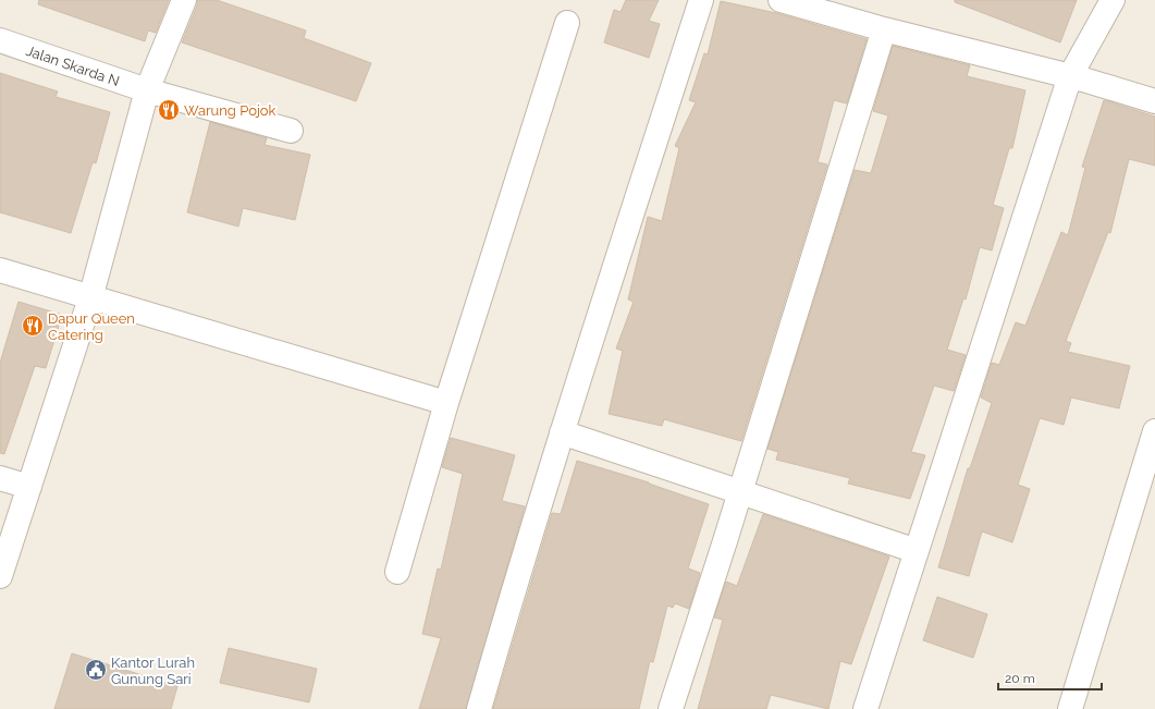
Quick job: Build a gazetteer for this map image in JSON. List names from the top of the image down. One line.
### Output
{"streets":{"street":["Jalan Skarda N"]},"places":{"restaurant":["Warung Pojok","Dapur Queen Catering"],"public building":["Kantor Lurah Gunung Sari"]},"scale_bar":"20 m"}
